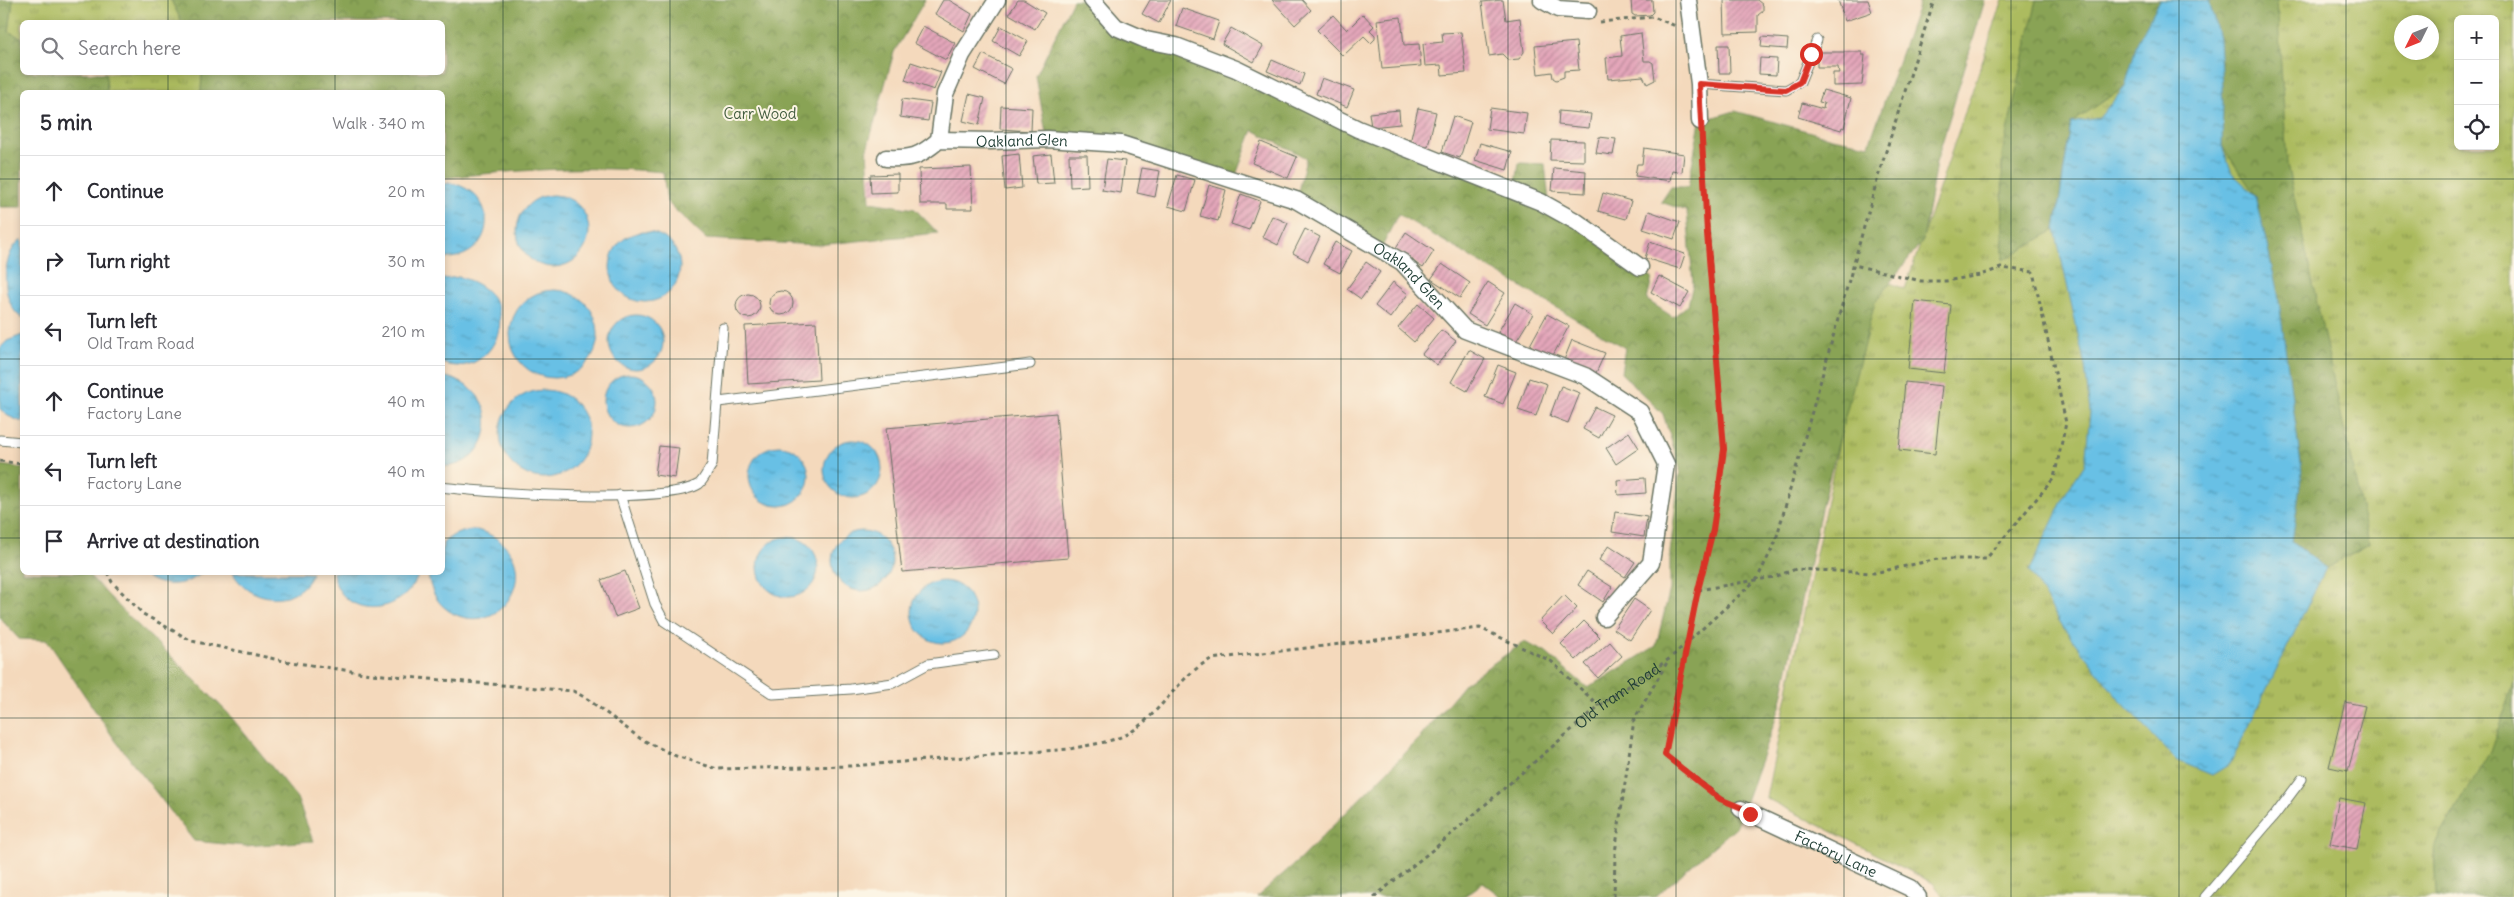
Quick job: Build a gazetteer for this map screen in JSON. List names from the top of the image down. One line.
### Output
{"streets":{"street":["Oakland Glen","Factory Lane"],"path":["Old Tram Road"]},"parks":["Carr Wood"],"north":"bottom left","page":{"map_buttons":["+","−"],"search":"Search here","heading":["5 min","Walk · 340 m"],"list":[["Continue","20 m"],["Turn right","30 m"],["Turn left","Old Tram Road","210 m"],["Continue","Factory Lane","40 m"],["Turn left","Factory Lane","40 m"],"Arrive at destination"]}}
